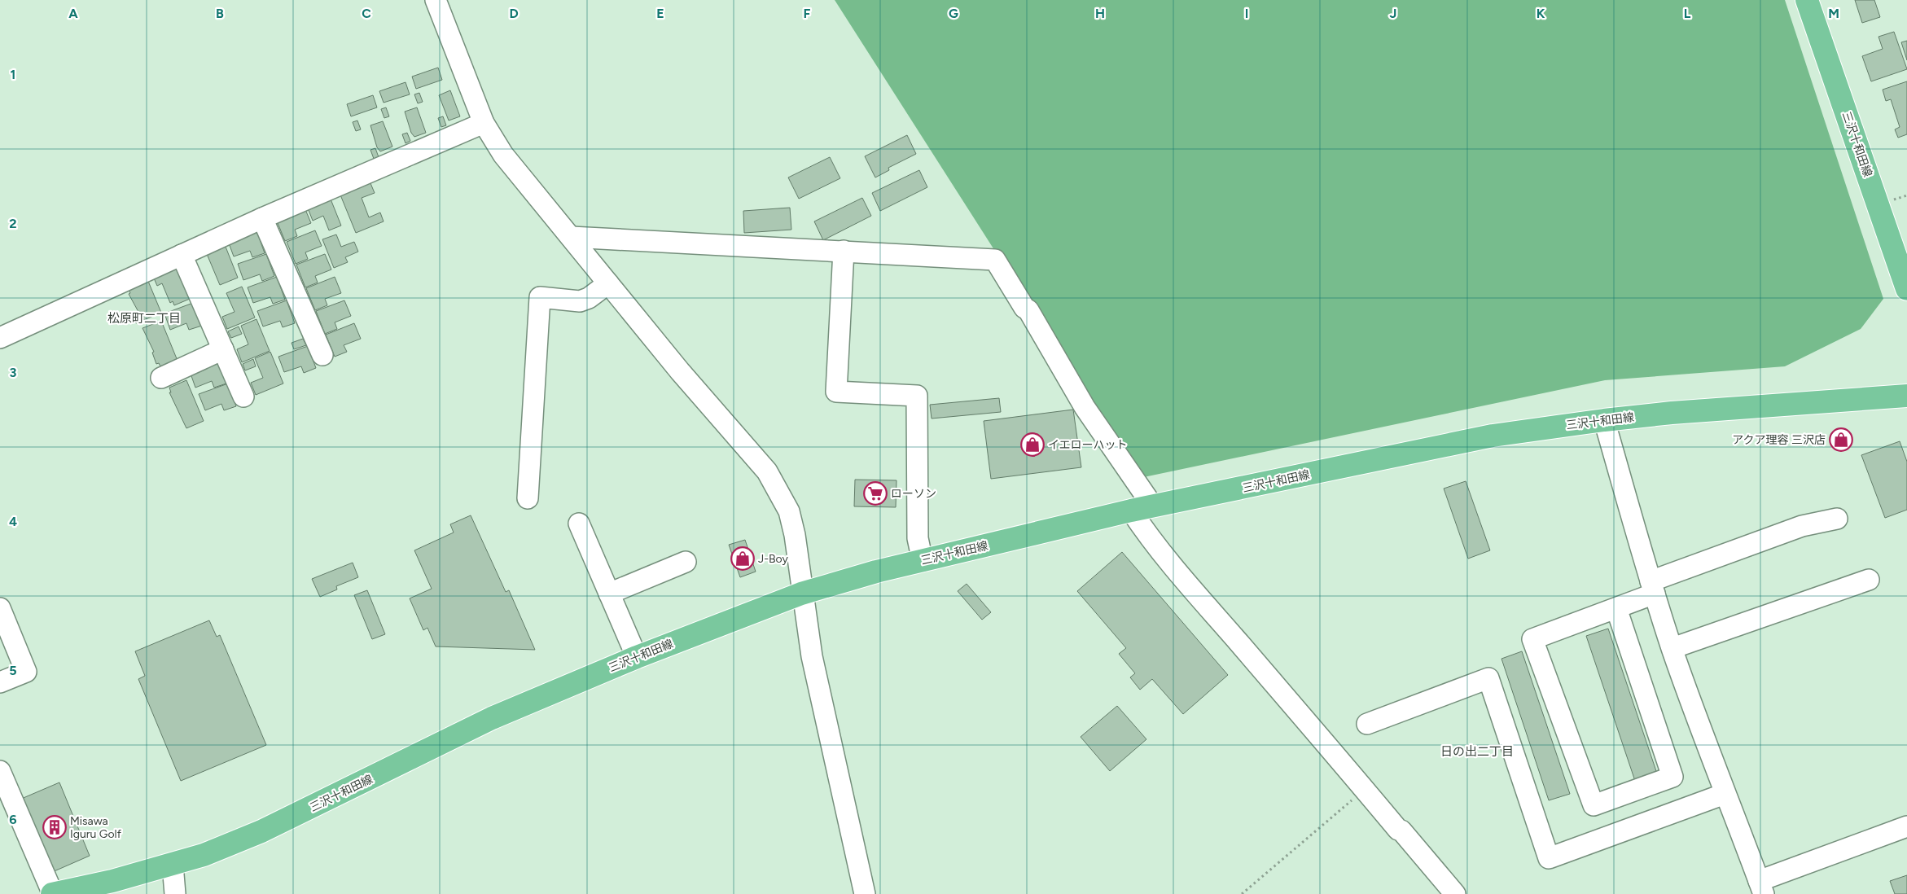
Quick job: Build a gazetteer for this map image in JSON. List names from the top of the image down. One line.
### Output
{"streets":{"main road":["三沢十和田線"]},"districts":["松原町二丁目","日の出二丁目"],"places":{"shop":["アクア理容 三沢店","イエローハット","J-Boy"],"supermarket":["ローソン"],"building":["Misawa Iguru Golf"]},"grid":{"columns":["A","B","C","D","E","F","G","H","I","J","K","L","M"],"rows":["1","2","3","4","5","6"]}}
